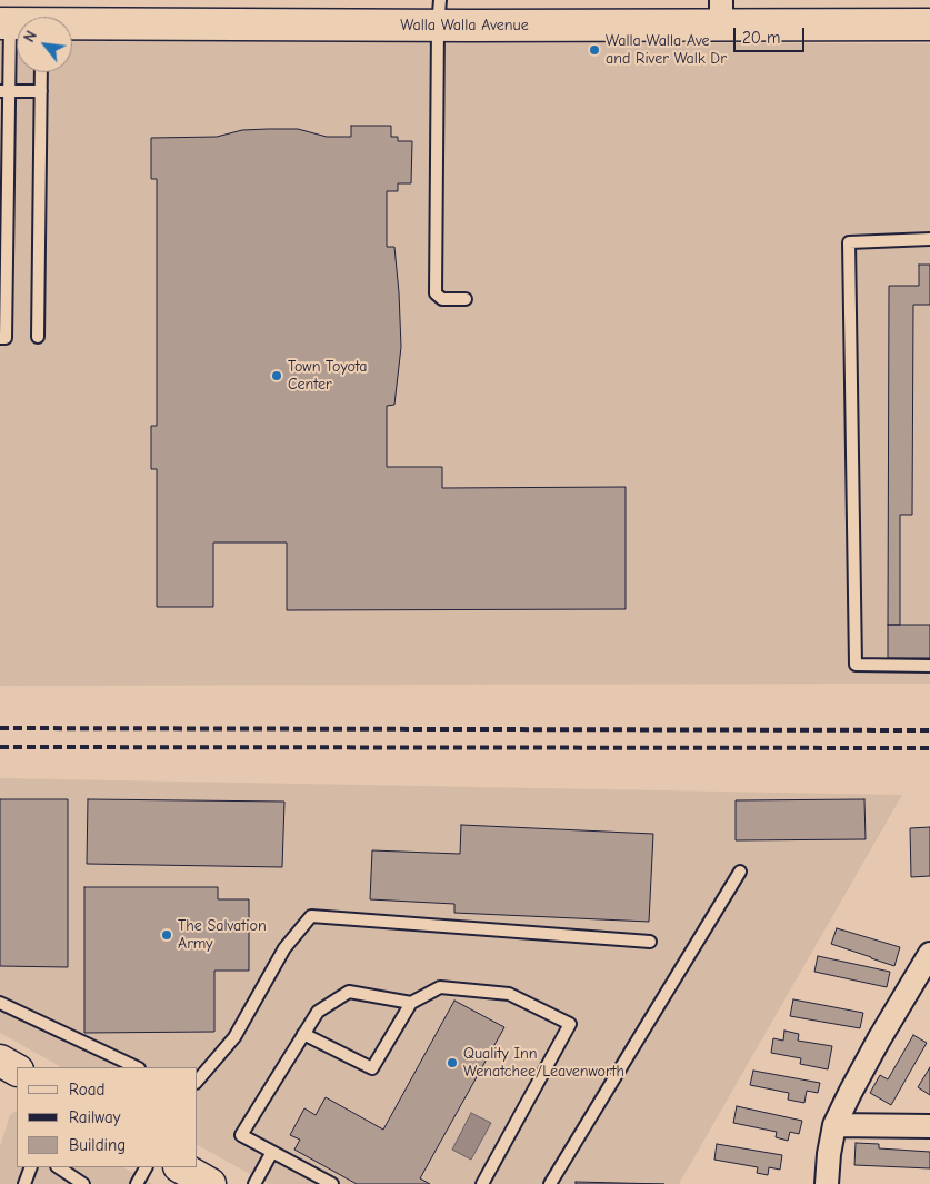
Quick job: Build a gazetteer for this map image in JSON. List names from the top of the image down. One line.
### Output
{"streets":{"street":["Walla Walla Avenue"]},"places":["Walla Walla Ave and River Walk Dr","Town Toyota Center","The Salvation Army","Quality Inn Wenatchee/Leavenworth"],"legend":["Road","Railway","Building"],"scale_bar":"20 m","north":"top left"}
